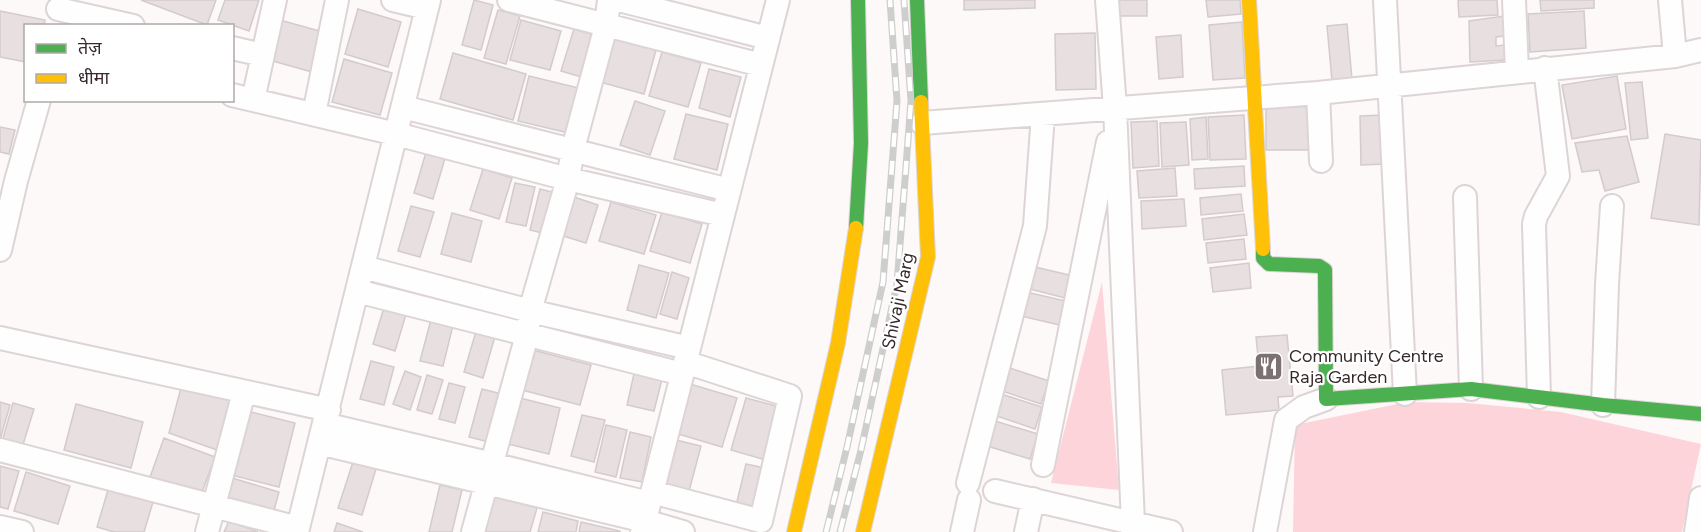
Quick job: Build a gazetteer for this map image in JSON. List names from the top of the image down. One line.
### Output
{"streets":{"main road":["Shivaji Marg"]},"places":{"restaurant":["Community Centre Raja Garden"]},"legend":["तेज़","धीमा"]}
